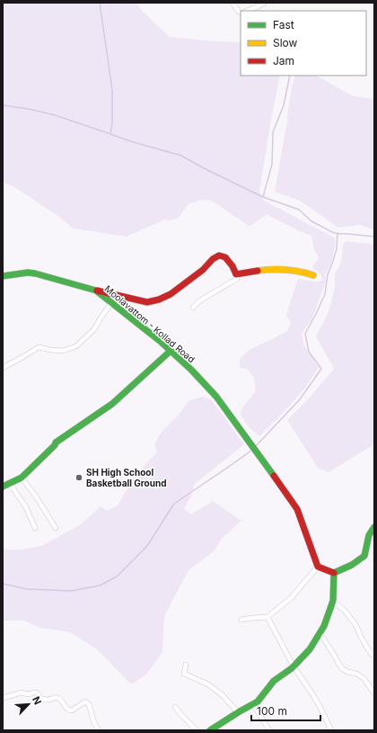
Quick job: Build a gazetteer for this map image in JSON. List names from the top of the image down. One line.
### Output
{"streets":{"main road":["Moolavattom - Kollad Road"]},"places":["SH High School Basketball Ground"],"legend":["Fast","Slow","Jam"],"scale_bar":"100 m","north":"top right"}
